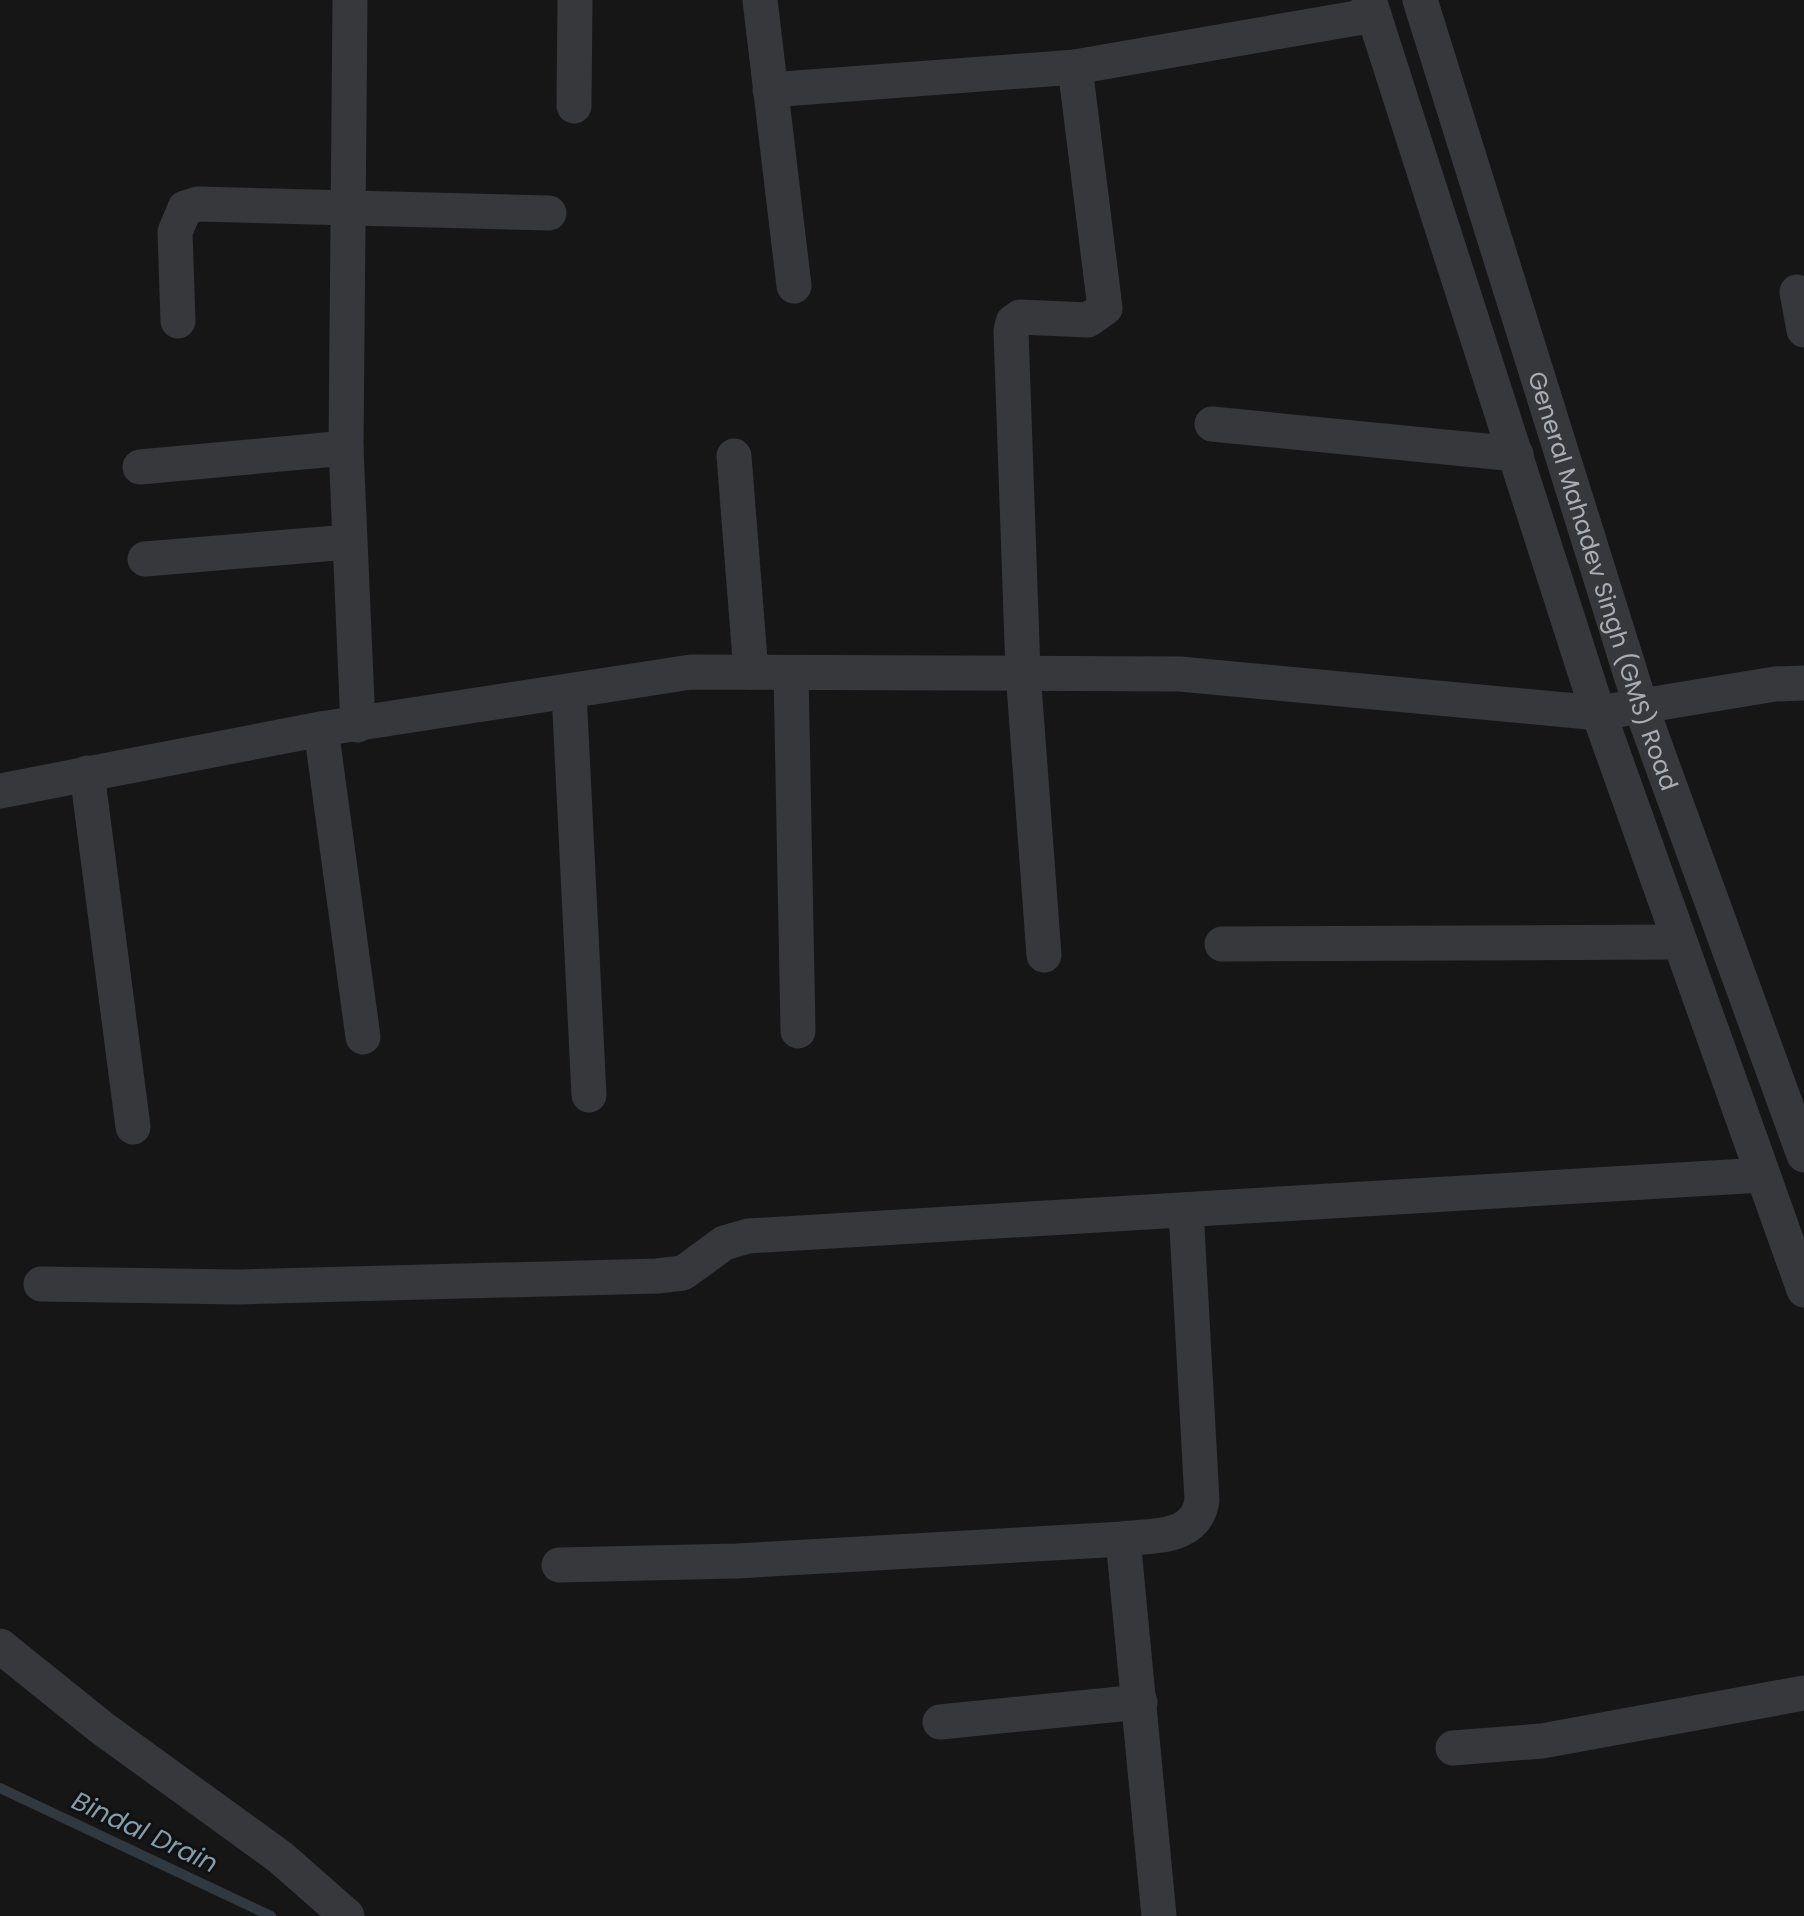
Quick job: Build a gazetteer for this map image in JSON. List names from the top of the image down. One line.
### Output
{"streets":{"street":["General Mahadev Singh (GMS) Road"]},"water":["Bindal Drain"]}
